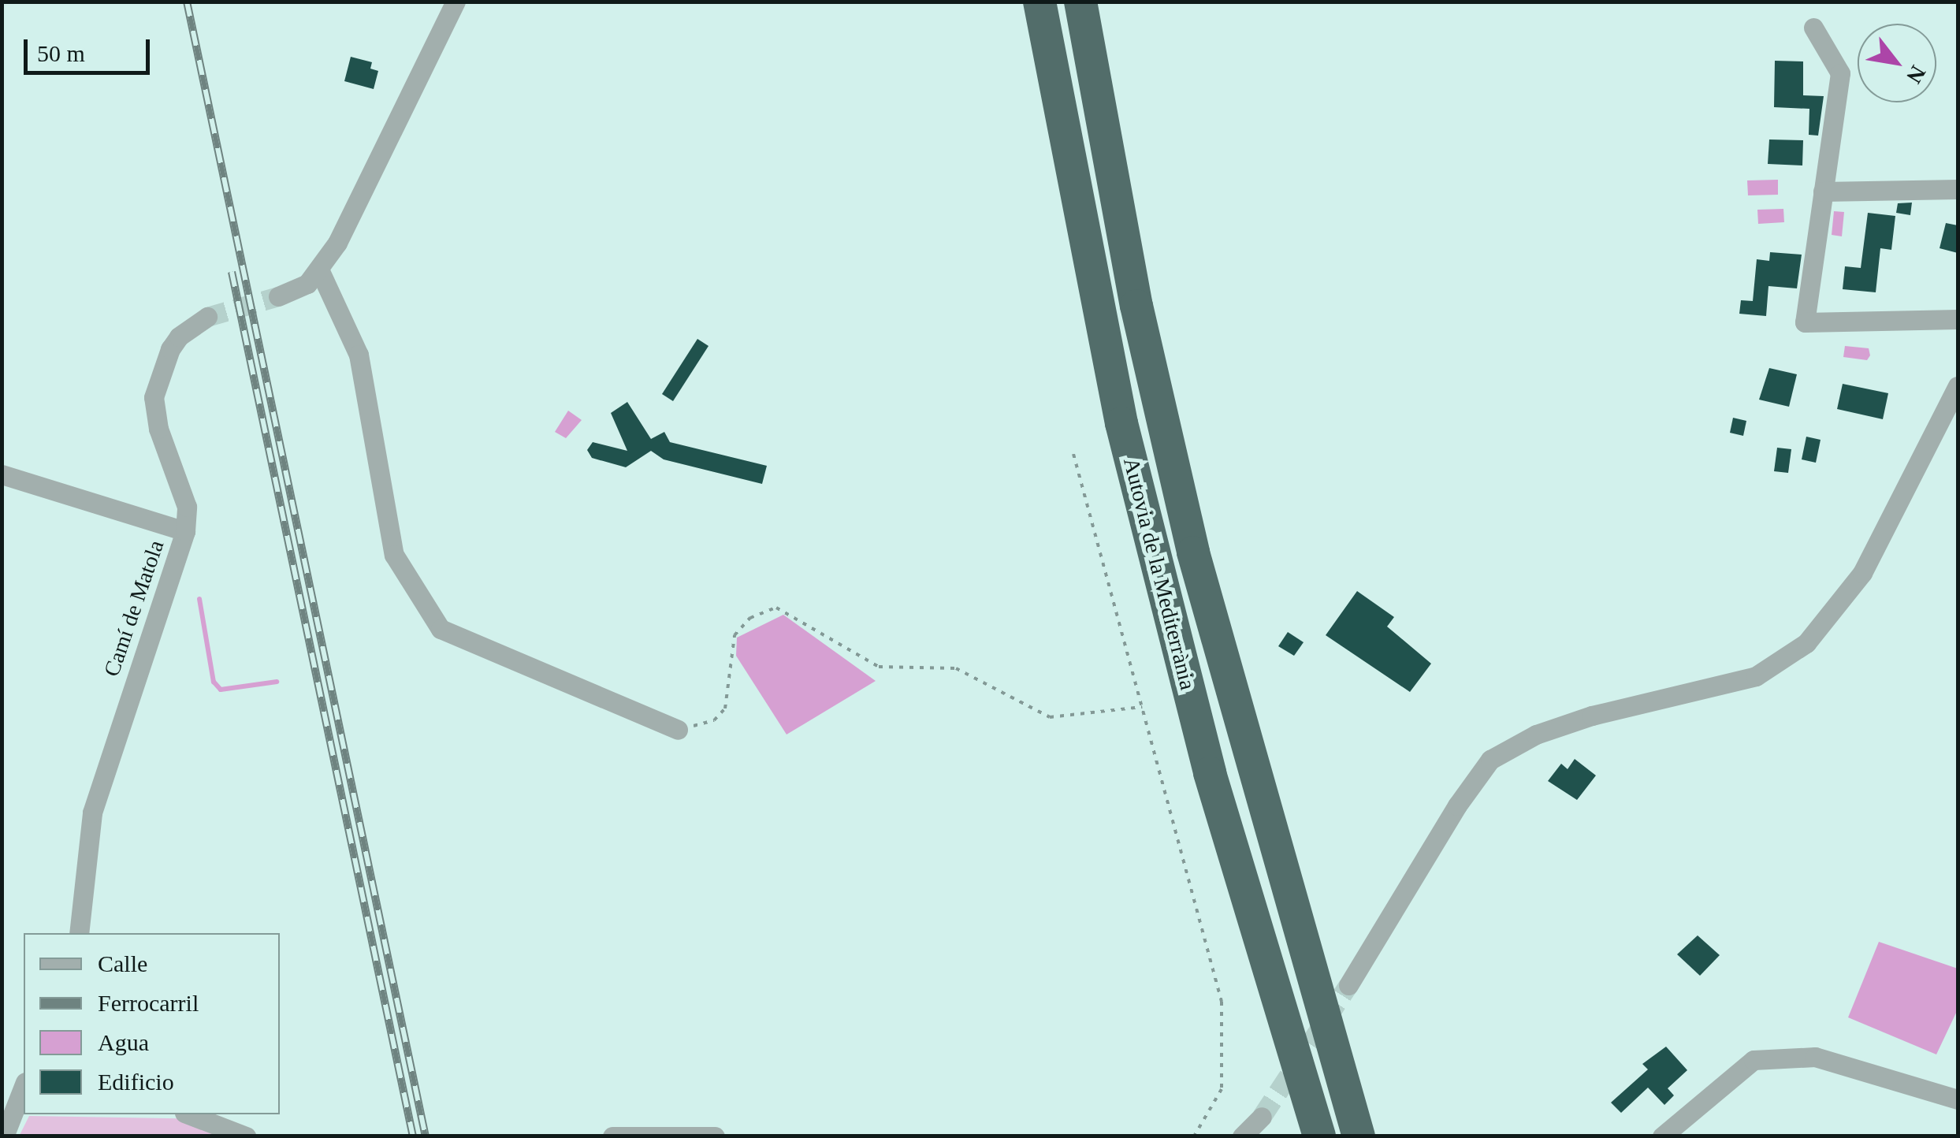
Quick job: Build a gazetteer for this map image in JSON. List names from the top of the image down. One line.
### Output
{"streets":{"highway":["Autovia de la Mediterrània"],"street":["Camí de Matola"]},"legend":["Calle","Ferrocarril","Agua","Edificio"],"scale_bar":"50 m","north":"bottom right"}
